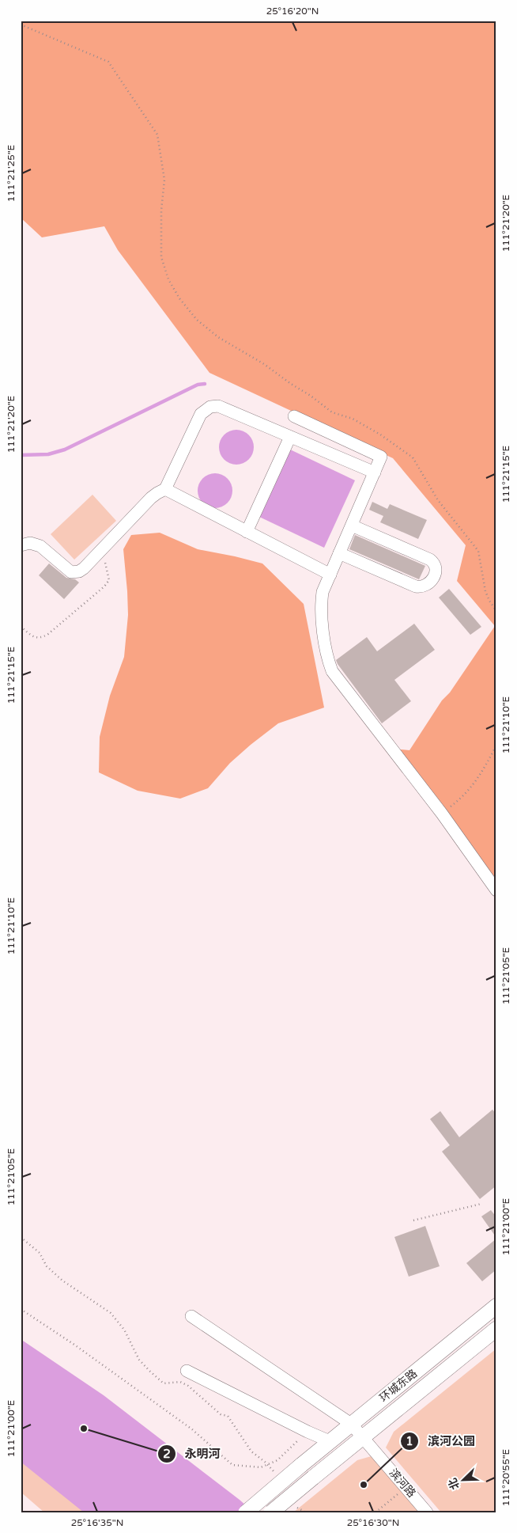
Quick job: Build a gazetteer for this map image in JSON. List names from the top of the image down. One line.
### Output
{"streets":{"main road":["环城东路"],"street":["滨河路"]},"crossings":[["环城东路","滨河路"]],"places":["永明河","滨河公园"],"north":"bottom left","coordinates":["25°16'20\"N","111°21'25\"E","111°21'20\"E","111°21'15\"E","111°21'10\"E","111°21'05\"E","111°21'00\"E","111°20'55\"E","25°16'35\"N","25°16'30\"N"]}
